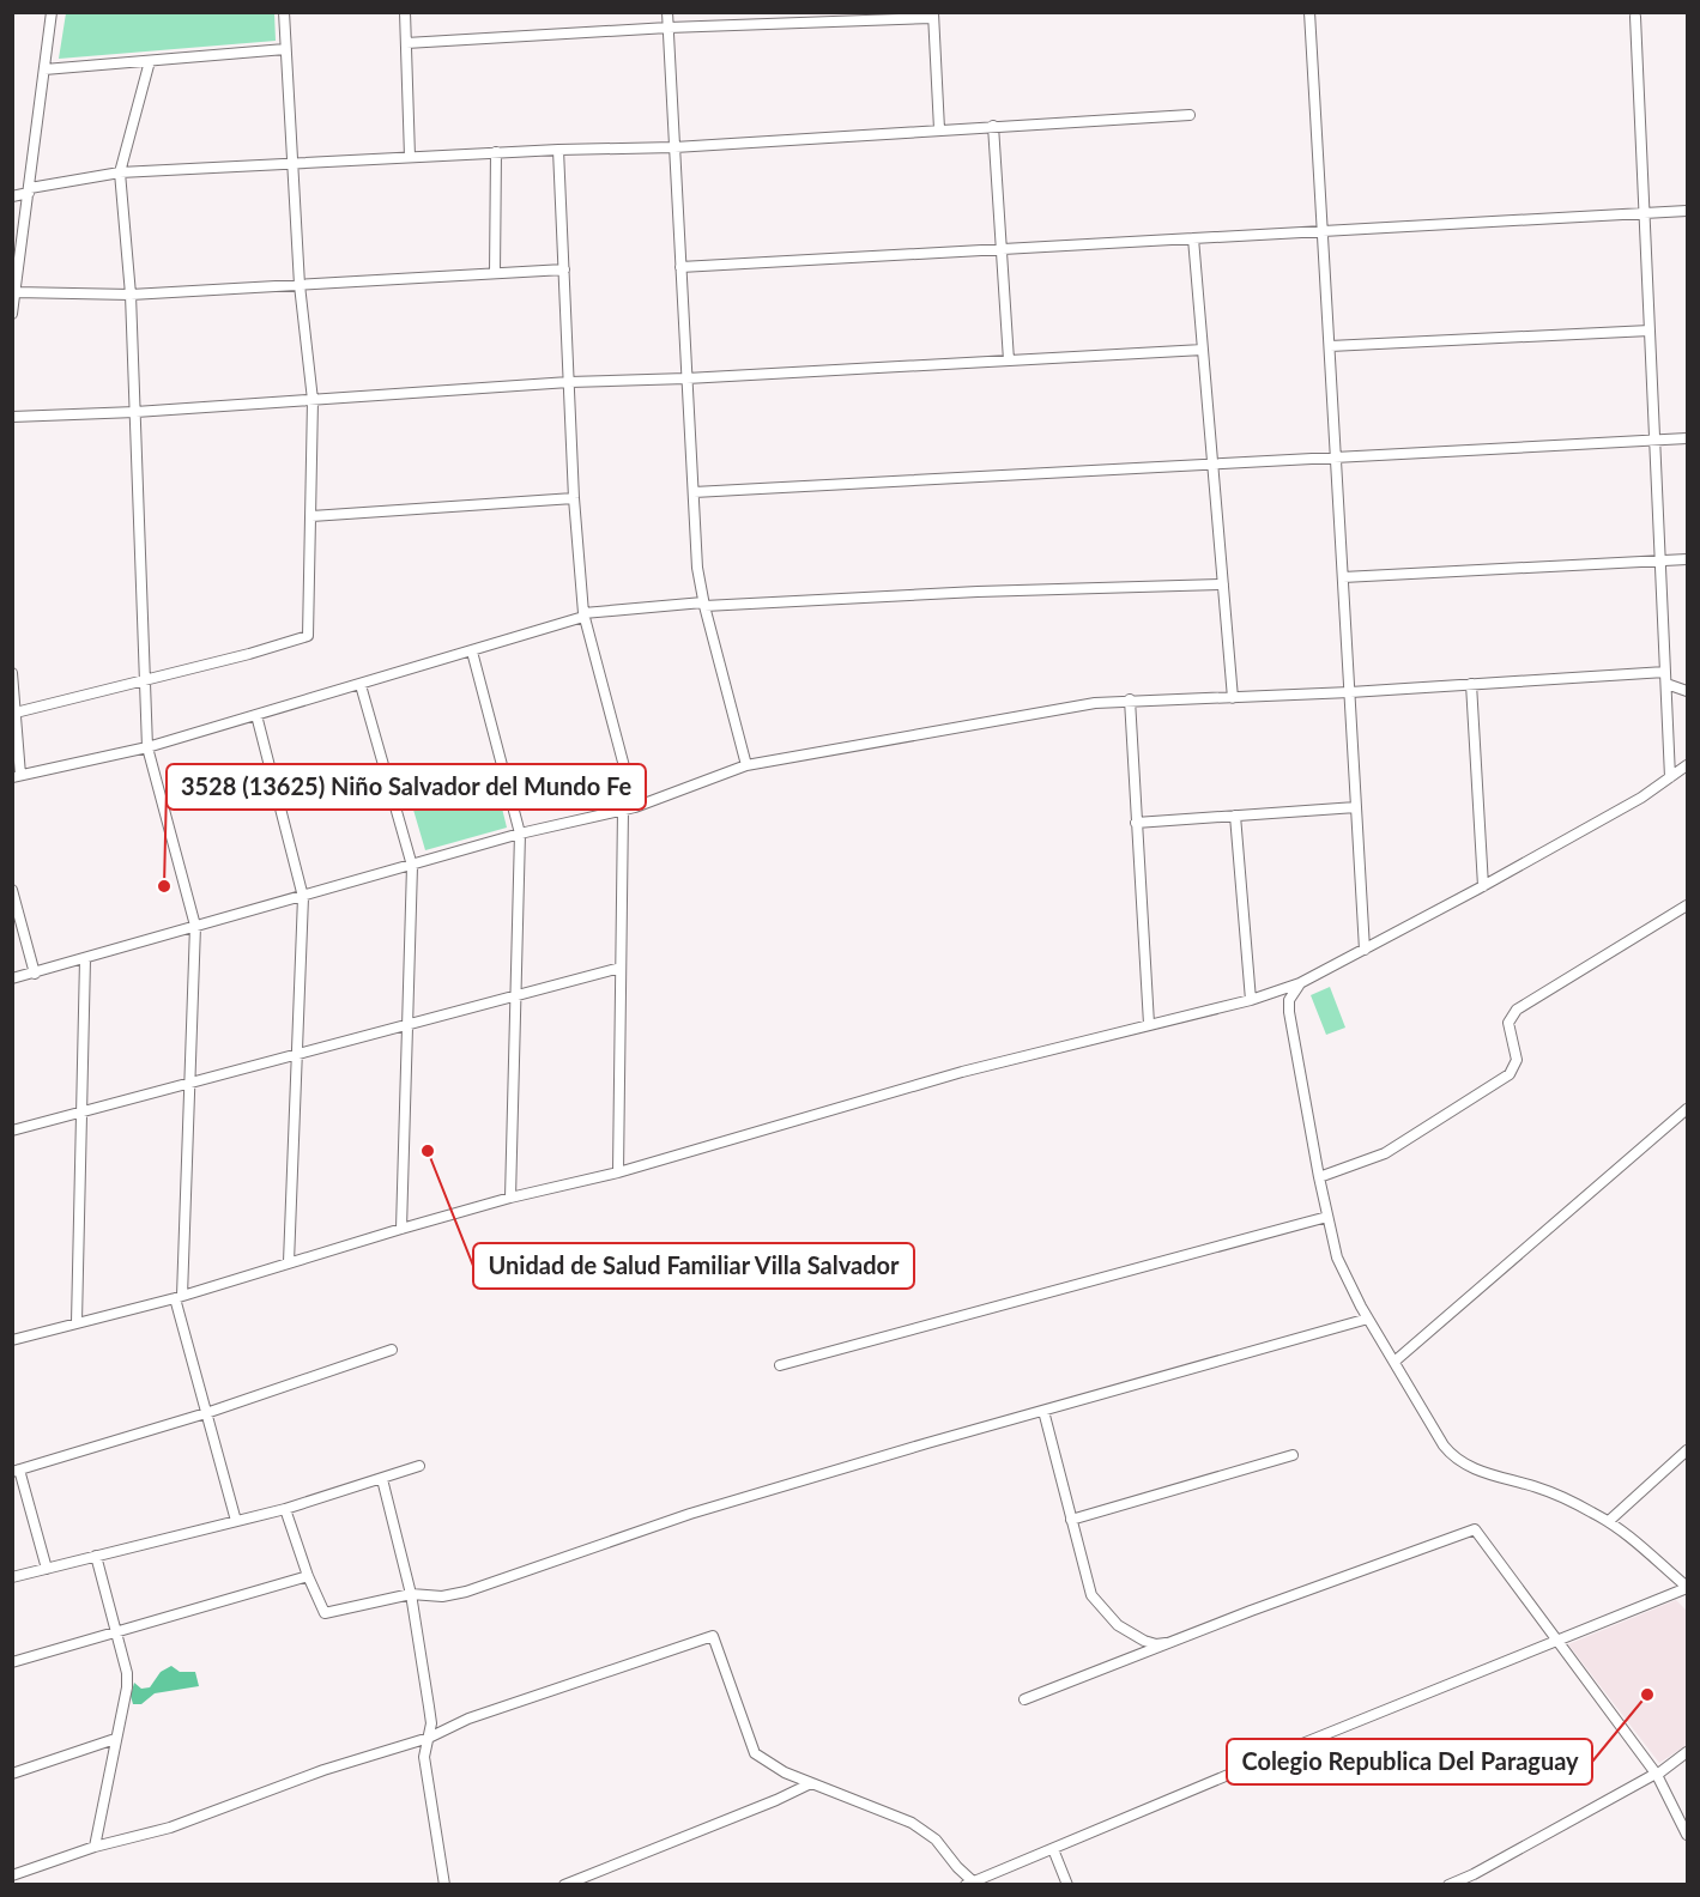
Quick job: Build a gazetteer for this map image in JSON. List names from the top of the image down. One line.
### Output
{"places":["3528 (13625) Niño Salvador del Mundo Fe","Unidad de Salud Familiar Villa Salvador","Colegio Republica Del Paraguay"]}
